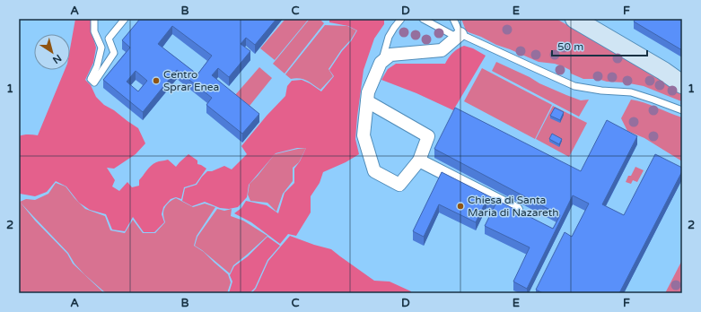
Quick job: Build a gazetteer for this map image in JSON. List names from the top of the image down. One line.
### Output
{"places":["Centro Sprar Enea","Chiesa di Santa Maria di Nazareth"],"scale_bar":"50 m","north":"bottom right","grid":{"columns":["A","B","C","D","E","F"],"rows":["1","2"]}}
